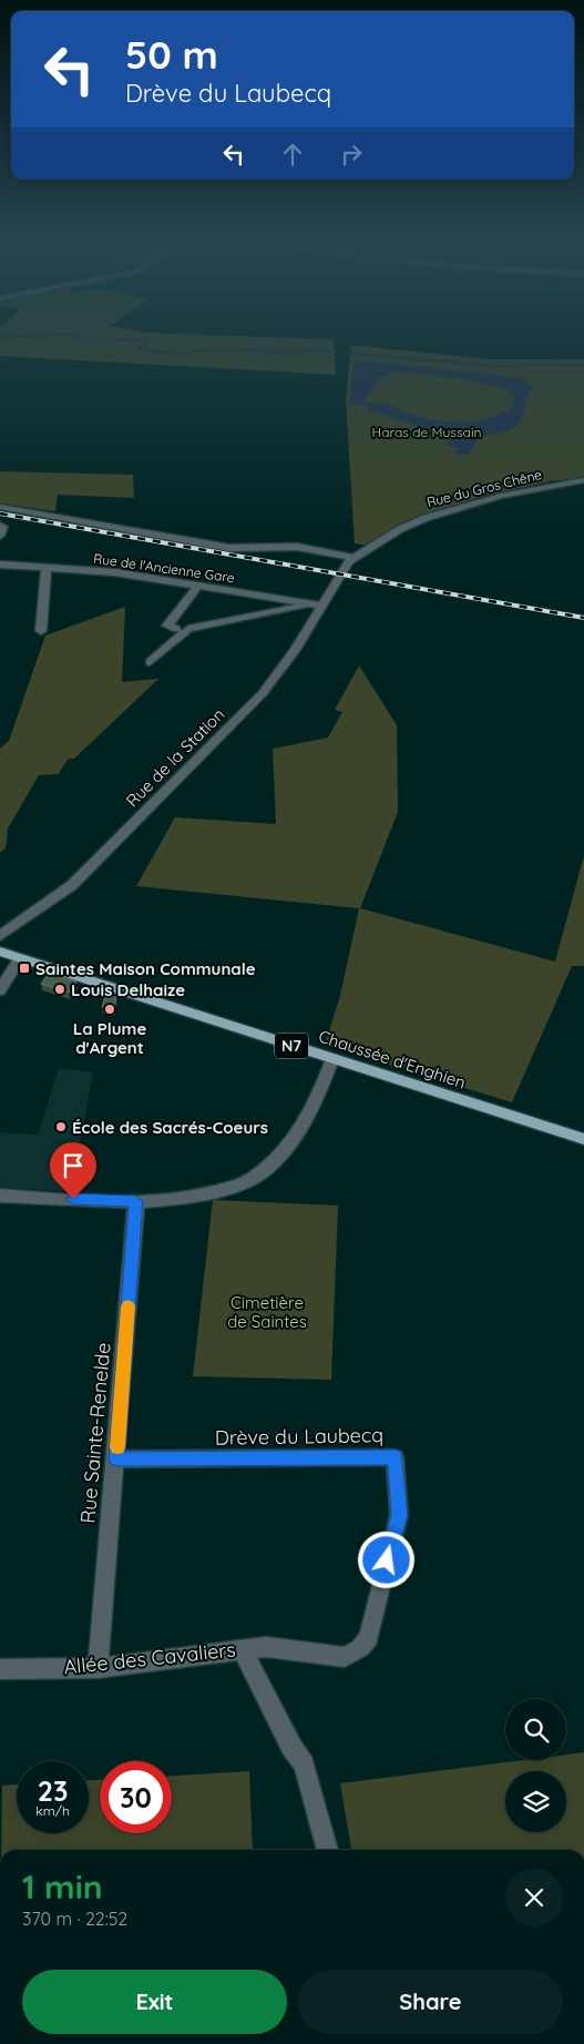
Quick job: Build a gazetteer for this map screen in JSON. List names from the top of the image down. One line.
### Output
{"streets":{"main road":["N7","Chaussée d'Enghien"],"street":["Rue du Gros Chêne","Rue de l'Ancienne Gare","Rue de la Station","Rue Sainte-Renelde","Drève du Laubecq","Allée des Cavaliers"]},"crossings":[["Rue du Gros Chêne","Rue de la Station"],["Rue de l'Ancienne Gare","Rue de la Station"],["Rue Sainte-Renelde","Drève du Laubecq"],["Rue Sainte-Renelde","Allée des Cavaliers"],["Drève du Laubecq","Allée des Cavaliers"]],"parks":["Haras de Mussain","Cimetière de Saintes"],"places":{"transit":["Saintes Maison Communale"],"other":["Louis Delhaize","La Plume d'Argent","École des Sacrés-Coeurs"]},"page":{"turn":["50 m","Drève du Laubecq"],"speed":"23 km/h","limit":"30","heading":["1 min","370 m · 22:52"],"buttons":["Exit","Share"]}}
